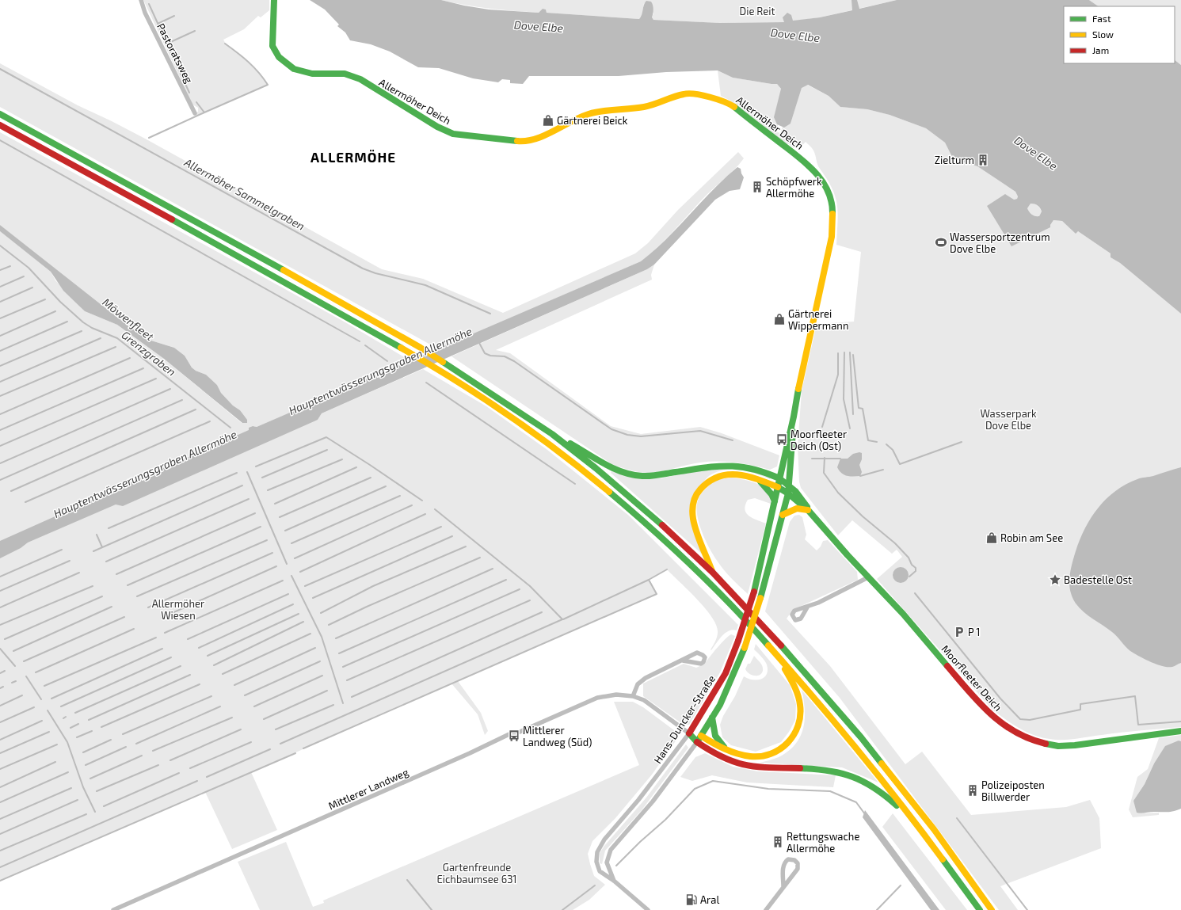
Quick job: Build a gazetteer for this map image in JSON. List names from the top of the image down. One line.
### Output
{"streets":{"main road":["Allermöher Deich","Moorfleeter Deich","Hans-Duncker-Straße"],"street":["Pastoratsweg","Mittlerer Landweg"]},"crossings":[["Allermöher Deich","Moorfleeter Deich"],["Allermöher Deich","Hans-Duncker-Straße"],["Moorfleeter Deich","Hans-Duncker-Straße"],["Hans-Duncker-Straße","Mittlerer Landweg"]],"districts":["ALLERMÖHE"],"water":["Dove Elbe","Allermöher Sammelgraben","Möwenfleet","Grenzgraben","Hauptentwässerungsgraben Allermöhe"],"parks":["Die Reit","Wasserpark Dove Elbe","Allermöher Wiesen","Gartenfreunde Eichbaumsee 631"],"places":{"shop":["Gärtnerei Beick","Gärtnerei Wippermann","Robin am See"],"building":["Zielturm","Schöpfwerk Allermöhe","Polizeiposten Billwerder","Rettungswache Allermöhe"],"sports":["Wassersportzentrum Dove Elbe"],"bus stop":["Moorfleeter Deich (Ost)","Mittlerer Landweg (Süd)"],"place":["Badestelle Ost"],"parking":["P 1"],"fuel station":["Aral"]},"legend":["Fast","Slow","Jam"]}
